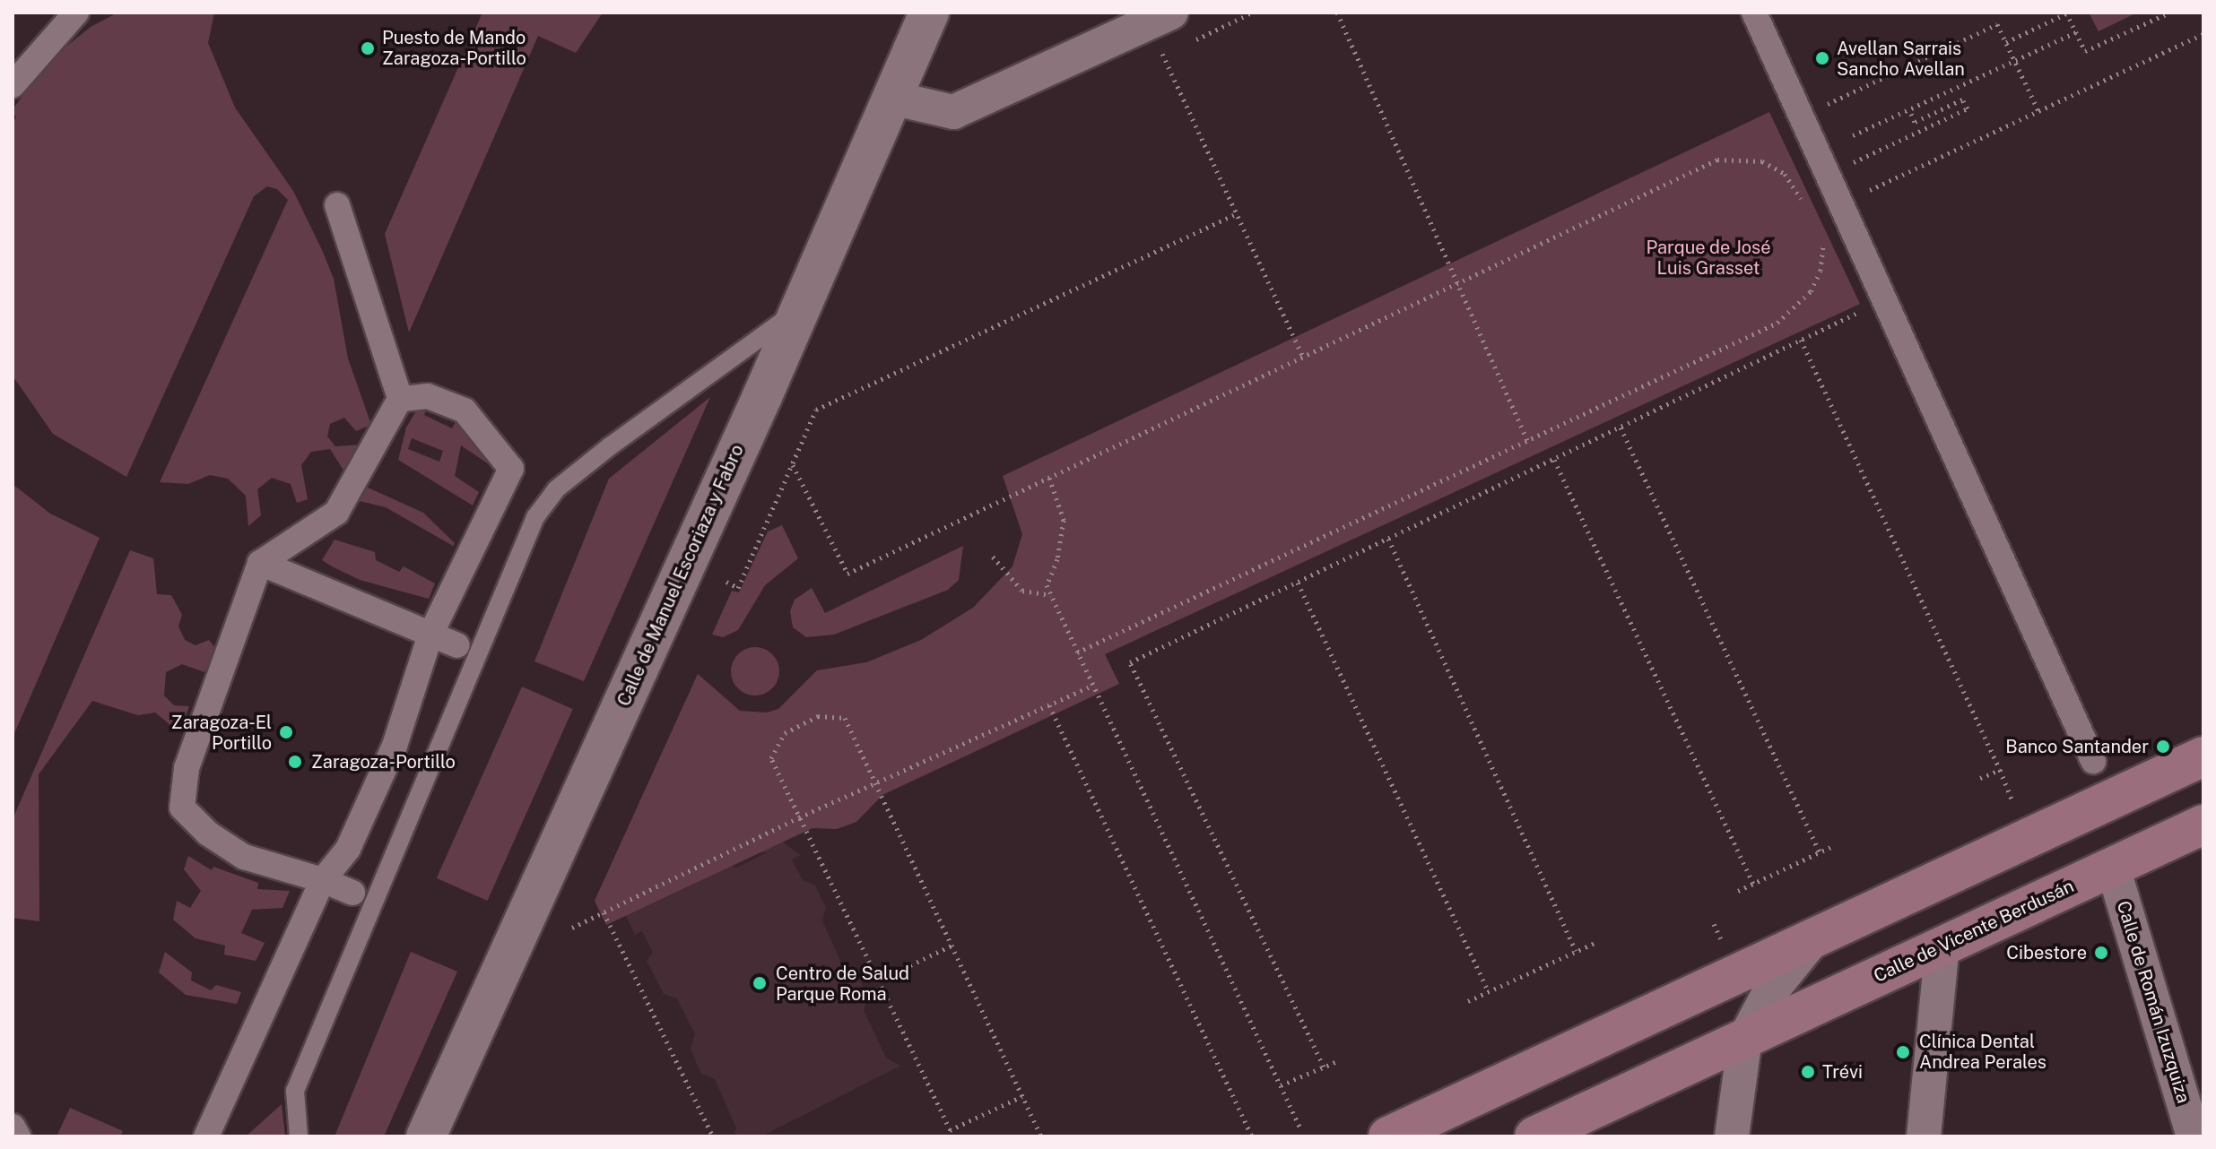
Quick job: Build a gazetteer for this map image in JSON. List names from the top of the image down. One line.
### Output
{"streets":{"main road":["Calle de Vicente Berdusán"],"street":["Calle de Manuel Escoriaza y Fabro","Calle de Román Izuzquiza"]},"crossings":[["Calle de Vicente Berdusán","Calle de Román Izuzquiza"]],"parks":["Parque de José Luis Grasset"],"places":["Puesto de Mando Zaragoza-Portillo","Avellan Sarrais Sancho Avellan","Zaragoza-El Portillo","Banco Santander","Zaragoza-Portillo","Cibestore","Centro de Salud Parque Roma","Clínica Dental Andrea Perales","Trévi"]}
